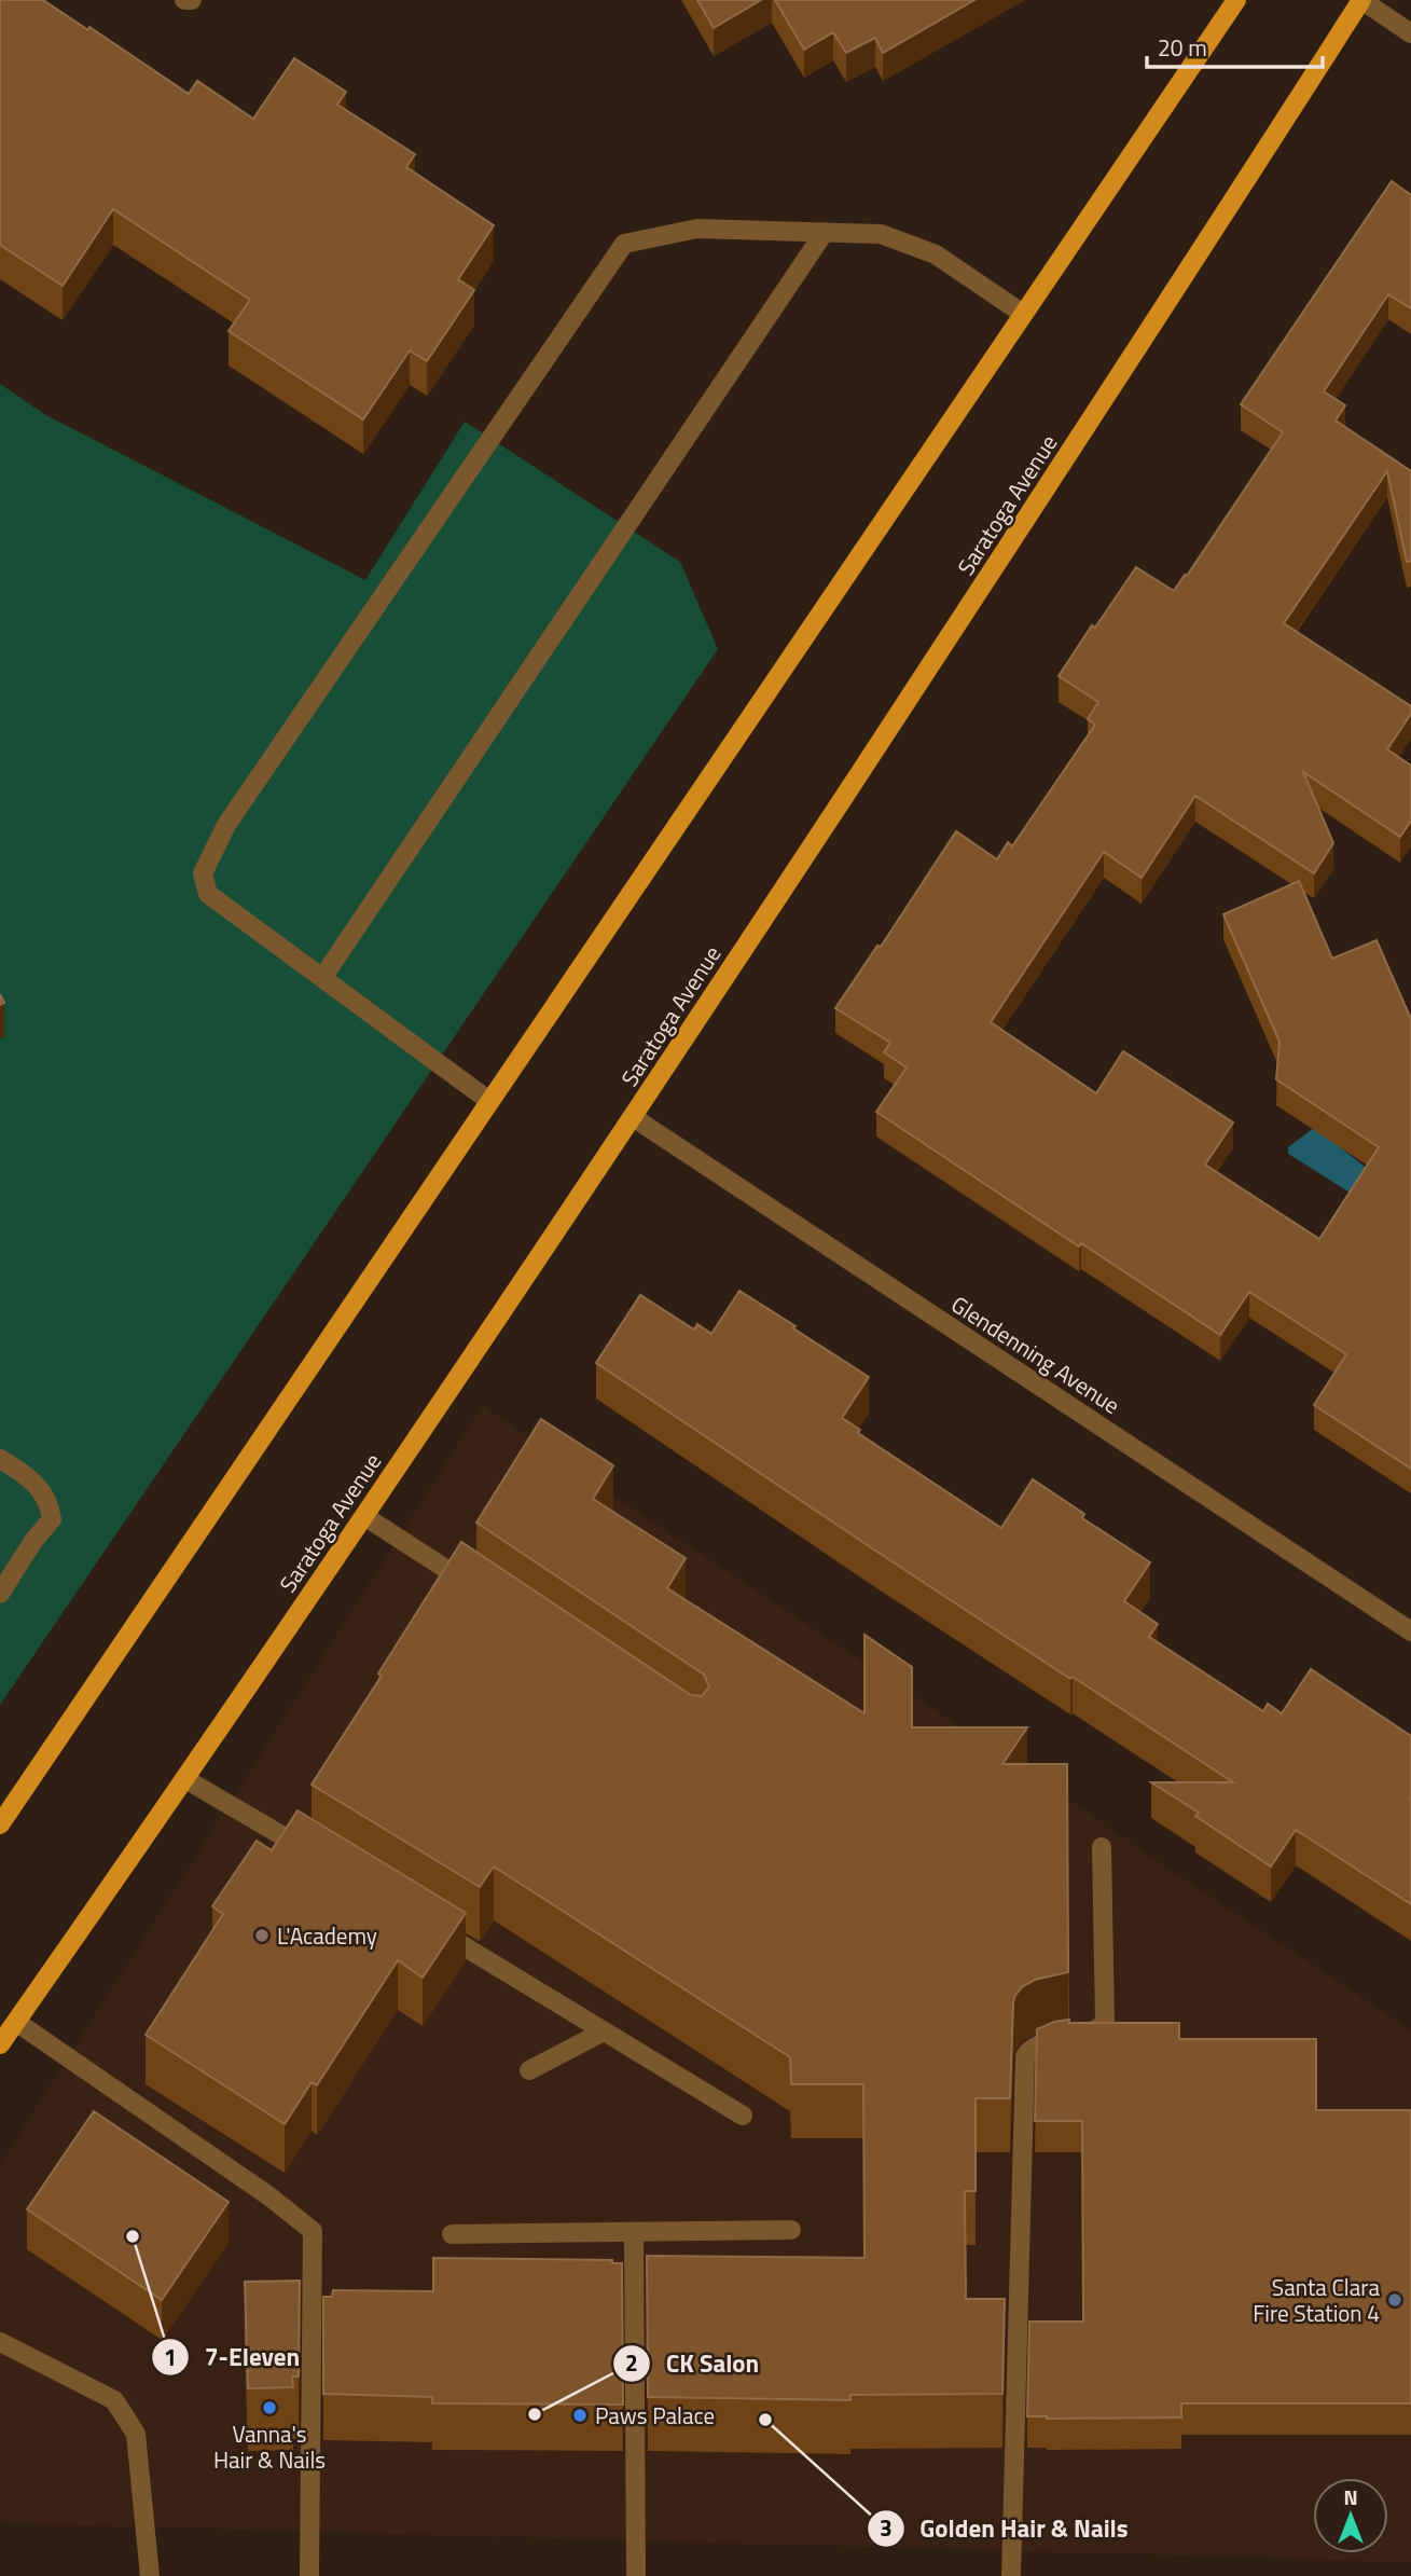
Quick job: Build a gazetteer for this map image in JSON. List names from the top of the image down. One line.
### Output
{"streets":{"main road":["Saratoga Avenue"],"street":["Glendenning Avenue"]},"crossings":[["Saratoga Avenue","Glendenning Avenue"]],"places":["L'Academy","7-Eleven","Santa Clara Fire Station 4","Vanna's Hair & Nails","CK Salon","Paws Palace","Golden Hair & Nails"],"scale_bar":"20 m","north":"top"}
